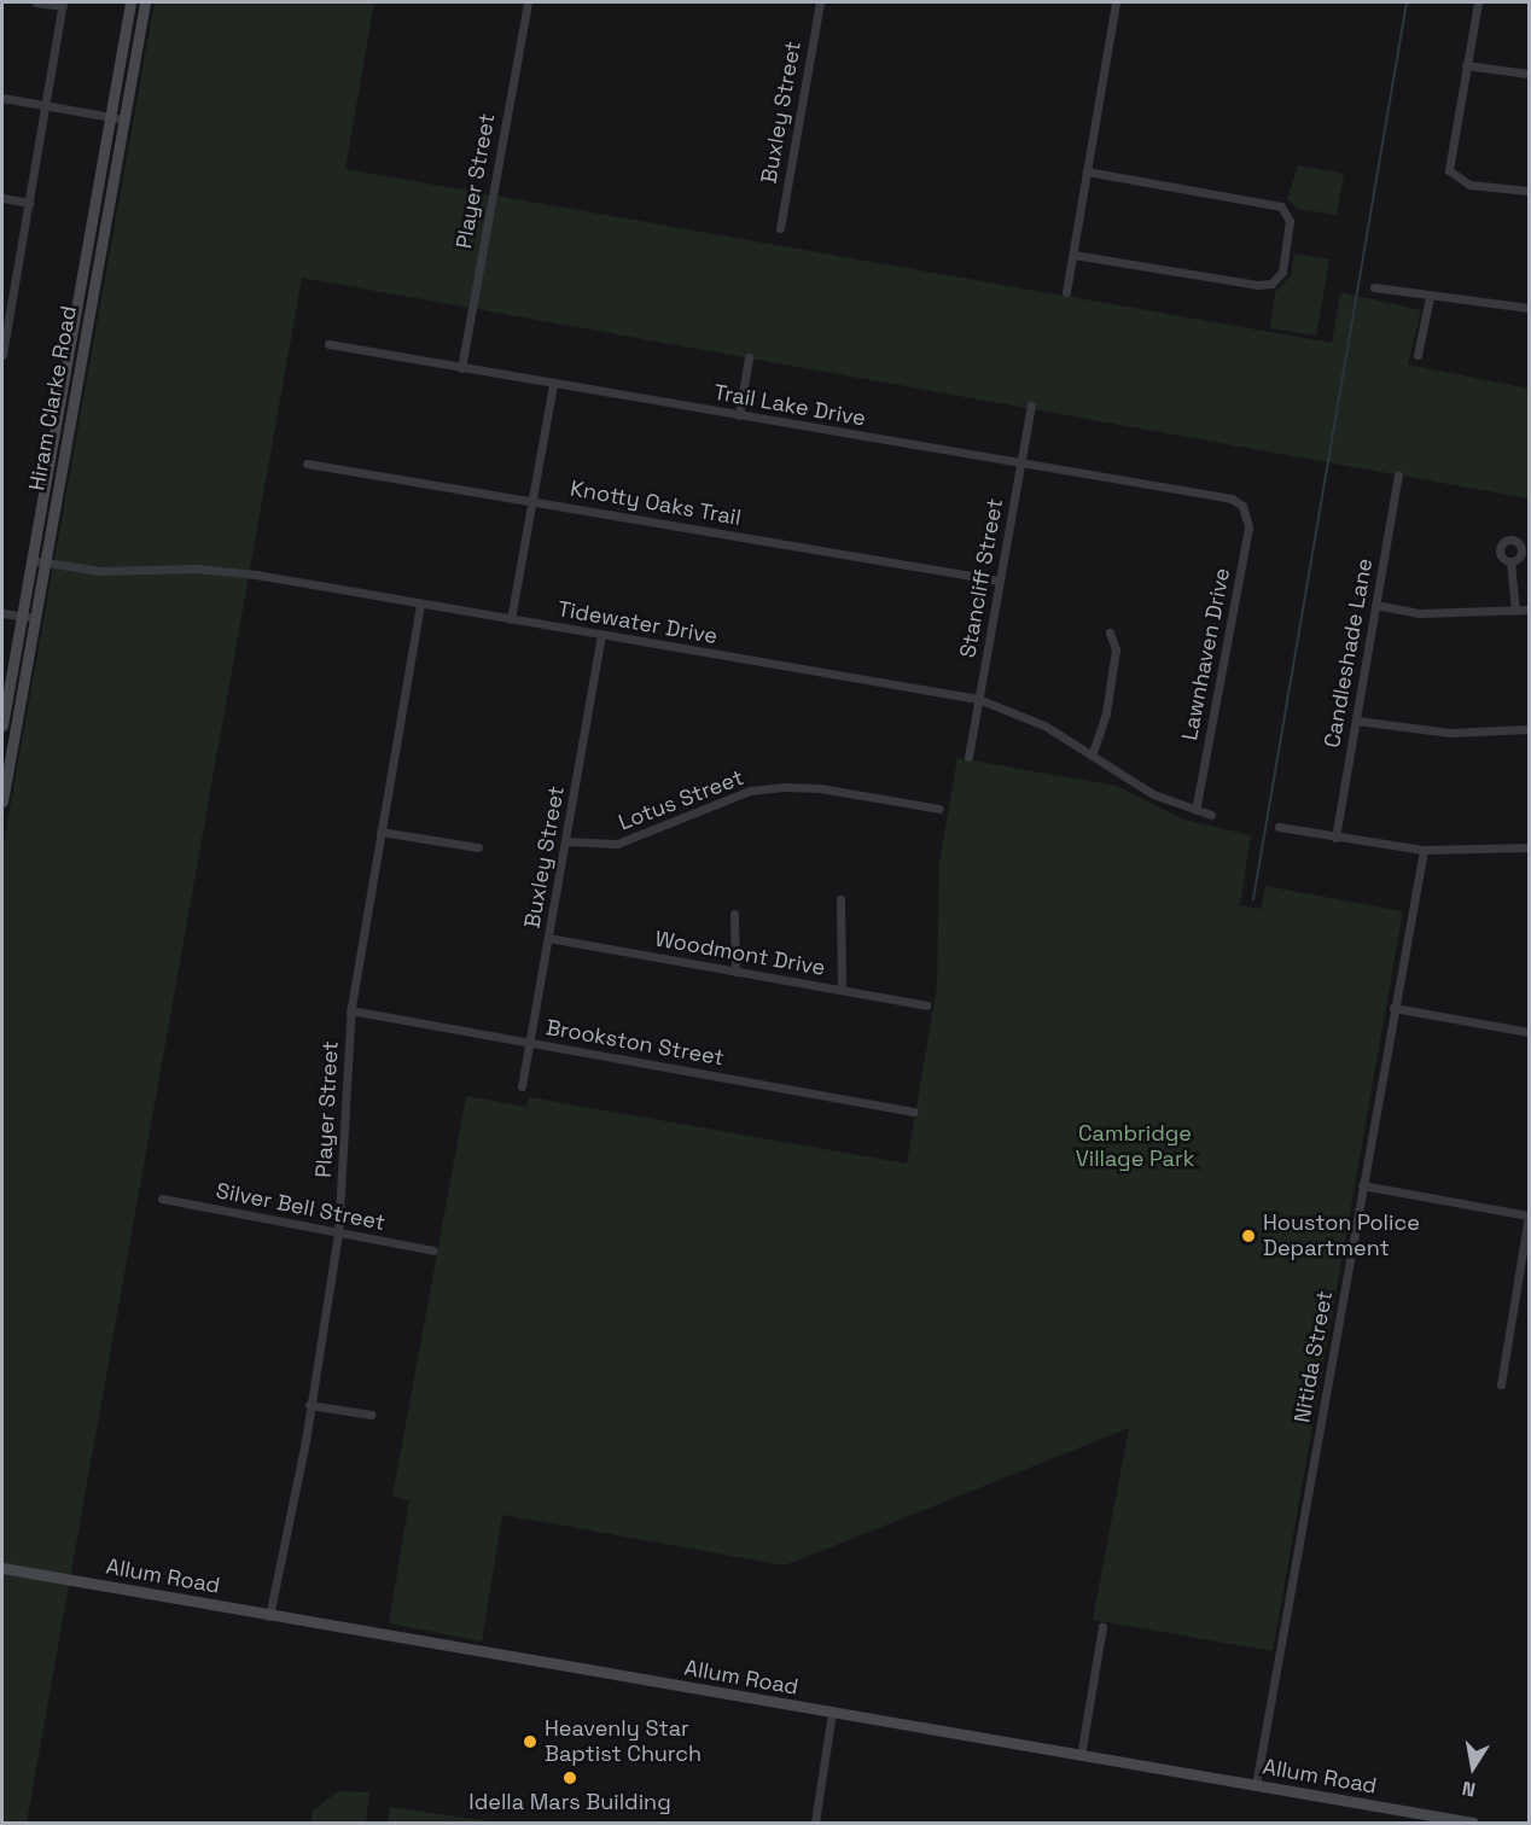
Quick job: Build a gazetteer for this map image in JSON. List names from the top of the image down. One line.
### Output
{"streets":{"main road":["Hiram Clarke Road","Allum Road"],"street":["Buxley Street","Player Street","Trail Lake Drive","Knotty Oaks Trail","Stancliff Street","Tidewater Drive","Candleshade Lane","Lawnhaven Drive","Lotus Street","Woodmont Drive","Brookston Street","Silver Bell Street","Nitida Street"]},"crossings":[["Buxley Street","Tidewater Drive"],["Buxley Street","Lotus Street"],["Buxley Street","Woodmont Drive"],["Buxley Street","Brookston Street"],["Player Street","Trail Lake Drive"],["Player Street","Tidewater Drive"],["Player Street","Brookston Street"],["Player Street","Silver Bell Street"],["Player Street","Allum Road"],["Hiram Clarke Road","Tidewater Drive"],["Trail Lake Drive","Stancliff Street"],["Trail Lake Drive","Lawnhaven Drive"],["Knotty Oaks Trail","Stancliff Street"],["Stancliff Street","Tidewater Drive"],["Tidewater Drive","Lawnhaven Drive"],["Nitida Street","Allum Road"]],"parks":["Cambridge Village Park"],"places":["Houston Police Department","Heavenly Star Baptist Church","Idella Mars Building"],"north":"bottom"}
